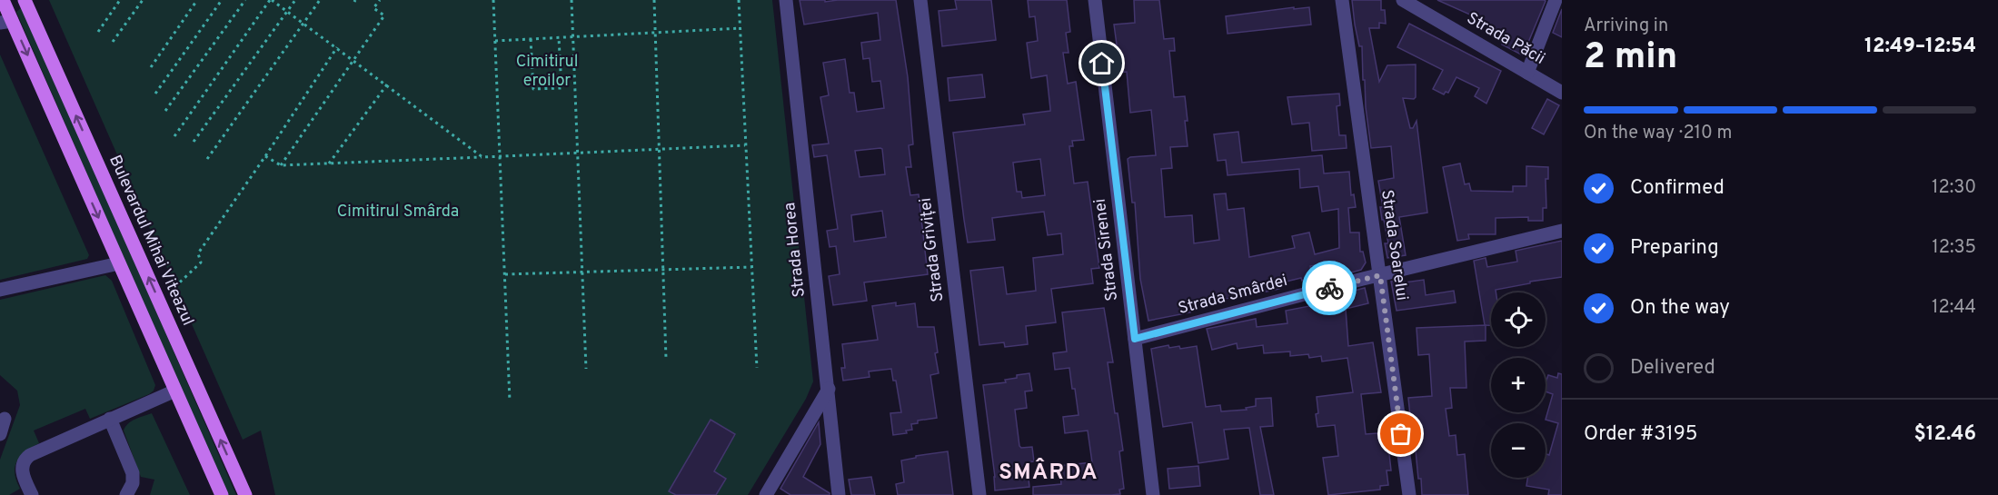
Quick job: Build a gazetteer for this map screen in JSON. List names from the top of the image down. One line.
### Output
{"streets":{"main road":["Bulevardul Mihai Viteazul"],"street":["Strada Păcii","Strada Soarelui","Strada Horea","Strada Griviței","Strada Sirenei","Strada Smârdei"]},"crossings":[["Strada Soarelui","Strada Smârdei"],["Strada Sirenei","Strada Smârdei"]],"districts":["SMÂRDA"],"parks":["Cimitirul eroilor","Cimitirul Smârda"],"page":{"heading":["2 min","Arriving in","12:49–12:54"],"panel":["Order #3195","$12.46"],"bar":"On the way · 210 m","list":[["Confirmed","12:30"],["Preparing","12:35"],["On the way","12:44"],"Delivered"],"map_buttons":["+","−"]}}
